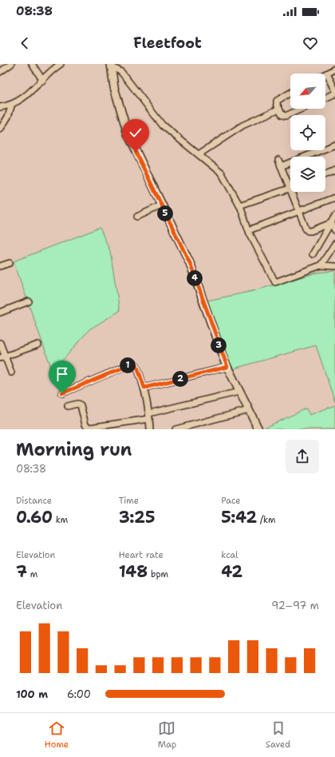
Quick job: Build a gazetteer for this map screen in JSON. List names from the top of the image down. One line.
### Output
{"north":"bottom left","page":{"status":"08:38","header":"Fleetfoot","pins":["5","4","3","1","2"],"heading":["Morning run","08:38"],"stats":[["Distance","0.60 km"],["Time","3:25"],["Pace","5:42 /km"],["Elevation","7 m"],["Heart rate","148 bpm"],["kcal","42"]],"chart":["Elevation","92–97 m"],"list":[{"name":"100 m","note":"6:00"}],"tabs":["Home","Map","Saved"]}}
